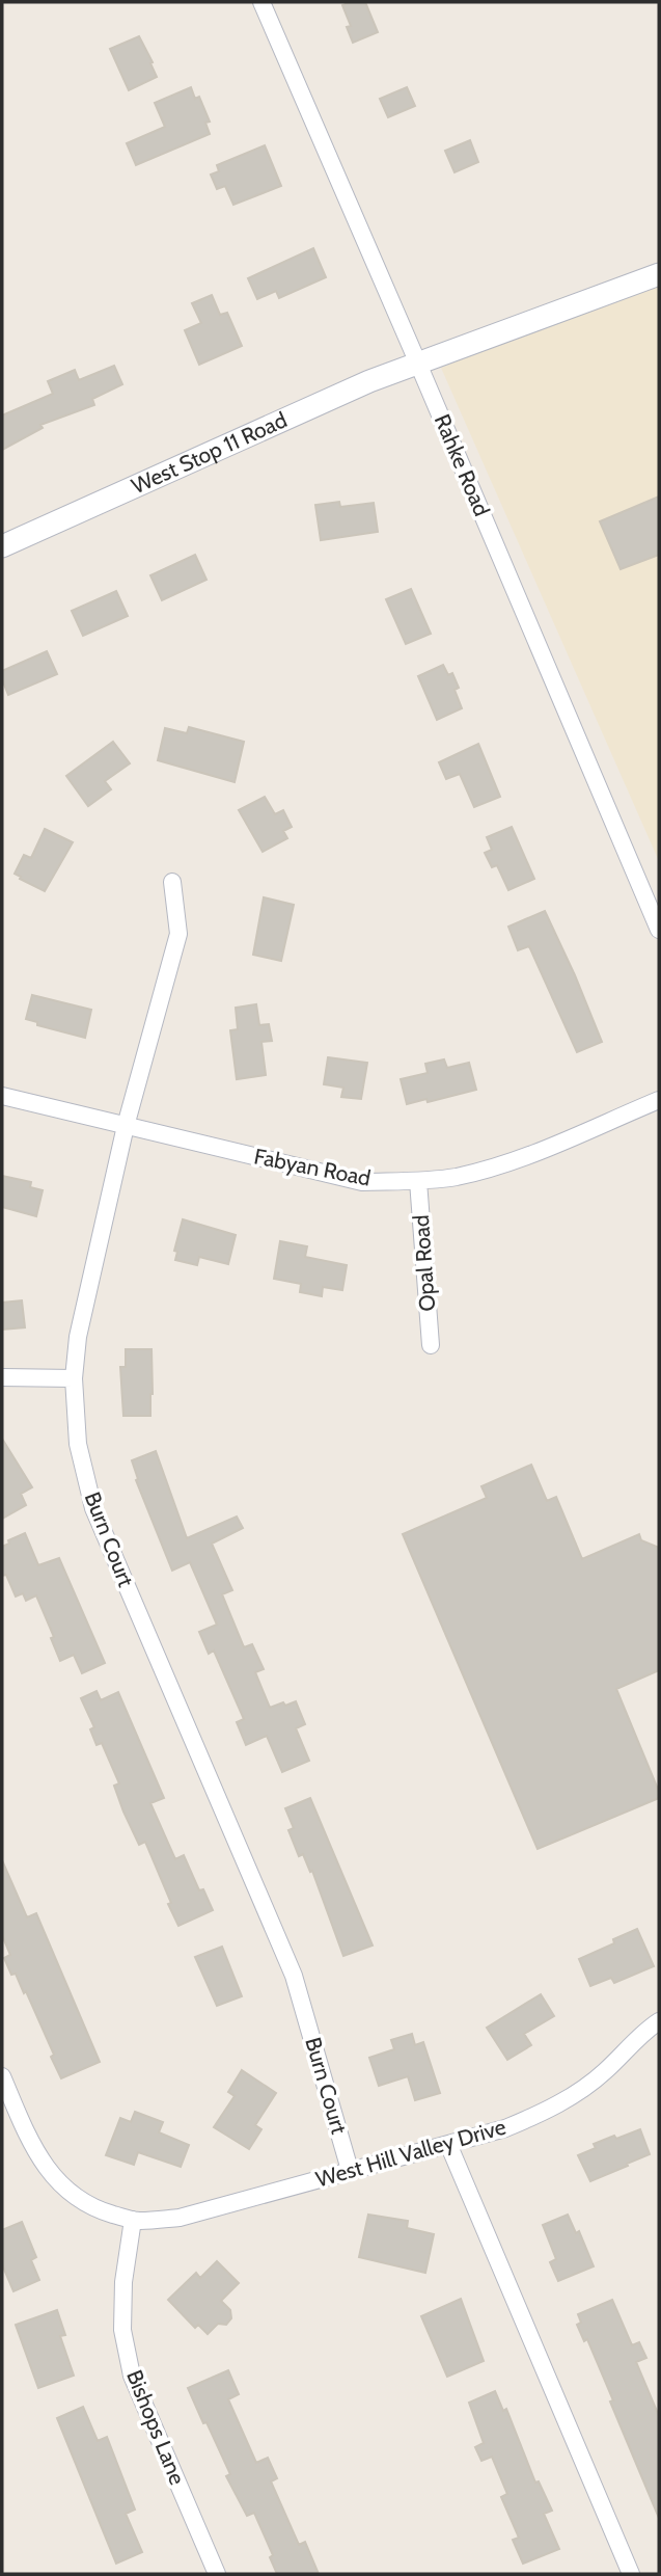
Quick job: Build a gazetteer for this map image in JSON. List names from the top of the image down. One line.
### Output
{"streets":{"main road":["West Stop 11 Road"],"street":["Rahke Road","Fabyan Road","Opal Road","Burn Court","West Hill Valley Drive","Bishops Lane"]},"crossings":[["West Stop 11 Road","Rahke Road"],["Fabyan Road","Opal Road"],["Fabyan Road","Burn Court"],["Burn Court","West Hill Valley Drive"],["West Hill Valley Drive","Bishops Lane"]]}
